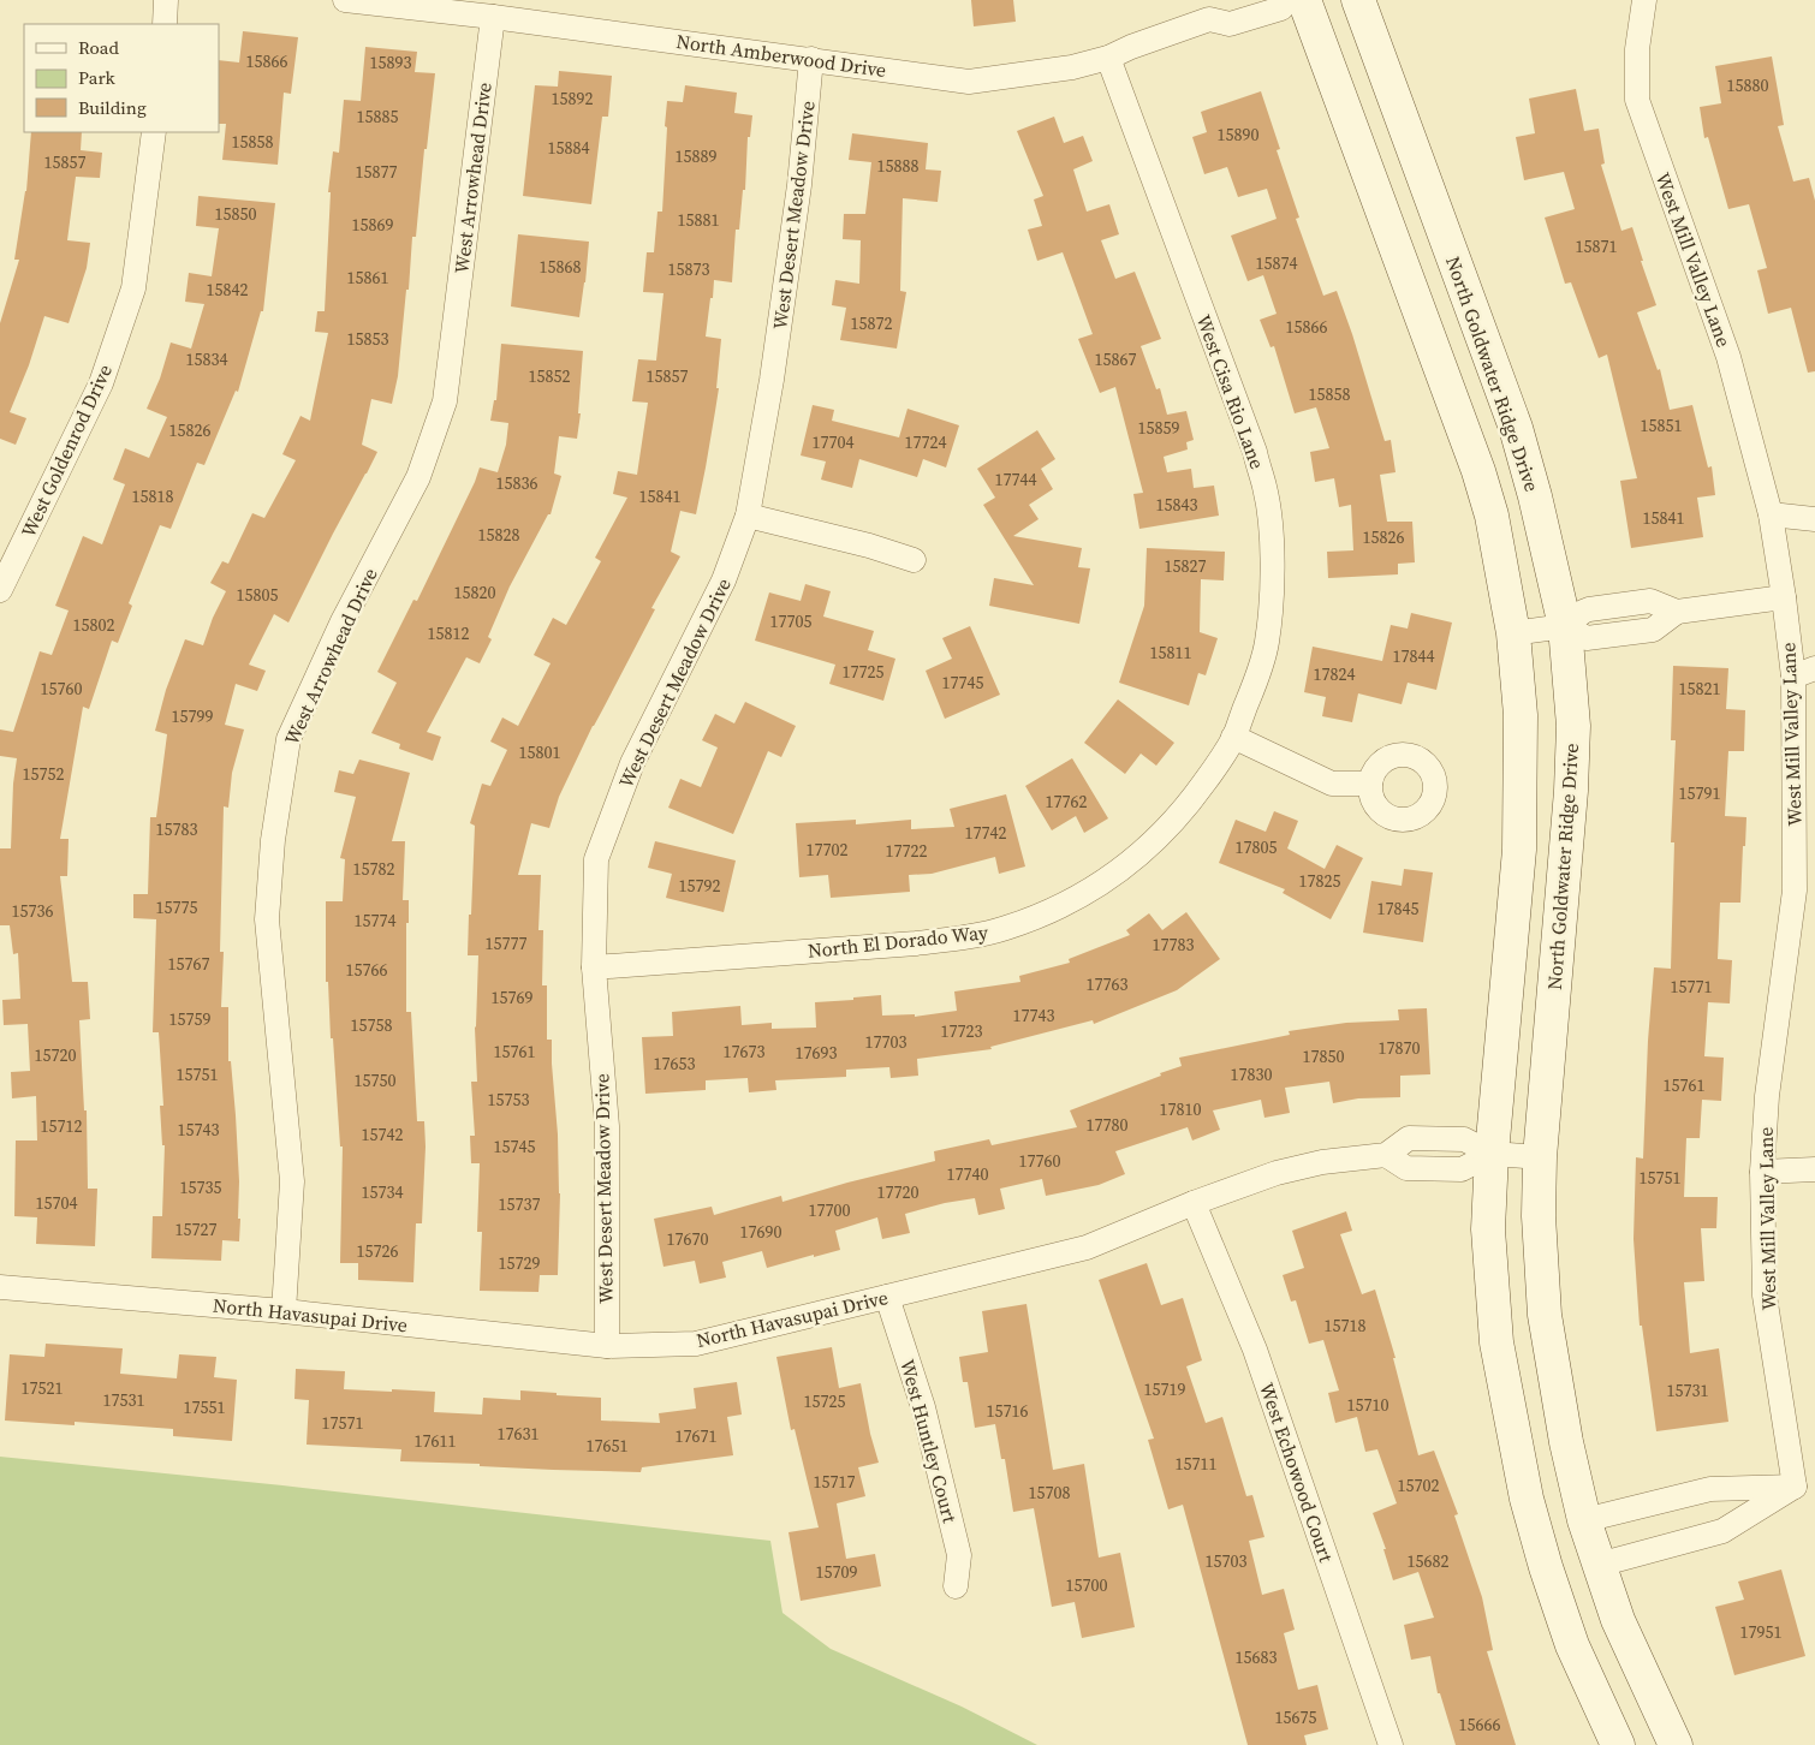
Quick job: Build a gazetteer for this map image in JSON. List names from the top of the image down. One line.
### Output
{"streets":{"street":["North Amberwood Drive","West Arrowhead Drive","West Desert Meadow Drive","West Mill Valley Lane","North Goldwater Ridge Drive","West Cisa Rio Lane","West Goldenrod Drive","North El Dorado Way","North Havasupai Drive","West Huntley Court","West Echowood Court"]},"crossings":[["North Amberwood Drive","West Arrowhead Drive"],["North Amberwood Drive","West Desert Meadow Drive"],["North Amberwood Drive","West Cisa Rio Lane"],["West Arrowhead Drive","North Havasupai Drive"],["West Desert Meadow Drive","North El Dorado Way"],["West Desert Meadow Drive","North Havasupai Drive"],["West Cisa Rio Lane","North El Dorado Way"],["North Havasupai Drive","West Huntley Court"],["North Havasupai Drive","West Echowood Court"]],"house_numbers":["15866","15893","15880","15892","15885","15890","15858","15884","15889","15857","15888","15877","15850","15881","15869","15871","15874","15868","15873","15861","15842","15872","15866","15853","15834","15867","15852","15857","15858","15851","15859","15826","17704","17724","17744","15836","15818","15841","15843","15841","15828","15826","15827","15820","15805","17705","15802","15812","15811","17844","17725","17824","17745","15760","15821","15799","15801","15752","15791","17762","15783","17742","17805","17702","17722","15782","17825","15792","15775","17845","15736","15774","15777","17783","15767","15766","17763","15771","15769","17743","15759","15758","17723","17703","17870","15761","17673","17693","15720","17850","17653","15751","17830","15750","15761","15753","17810","17780","15712","15743","15742","15745","17760","17740","15751","15735","15734","17720","15704","15737","17700","15727","17690","17670","15726","15729","15718","17521","15719","15731","17531","15725","15710","17551","15716","17571","17631","17671","17611","17651","15711","15717","15702","15708","15703","15682","15709","15700","17951","15683","15675","15666"],"legend":["Road","Park","Building"]}
